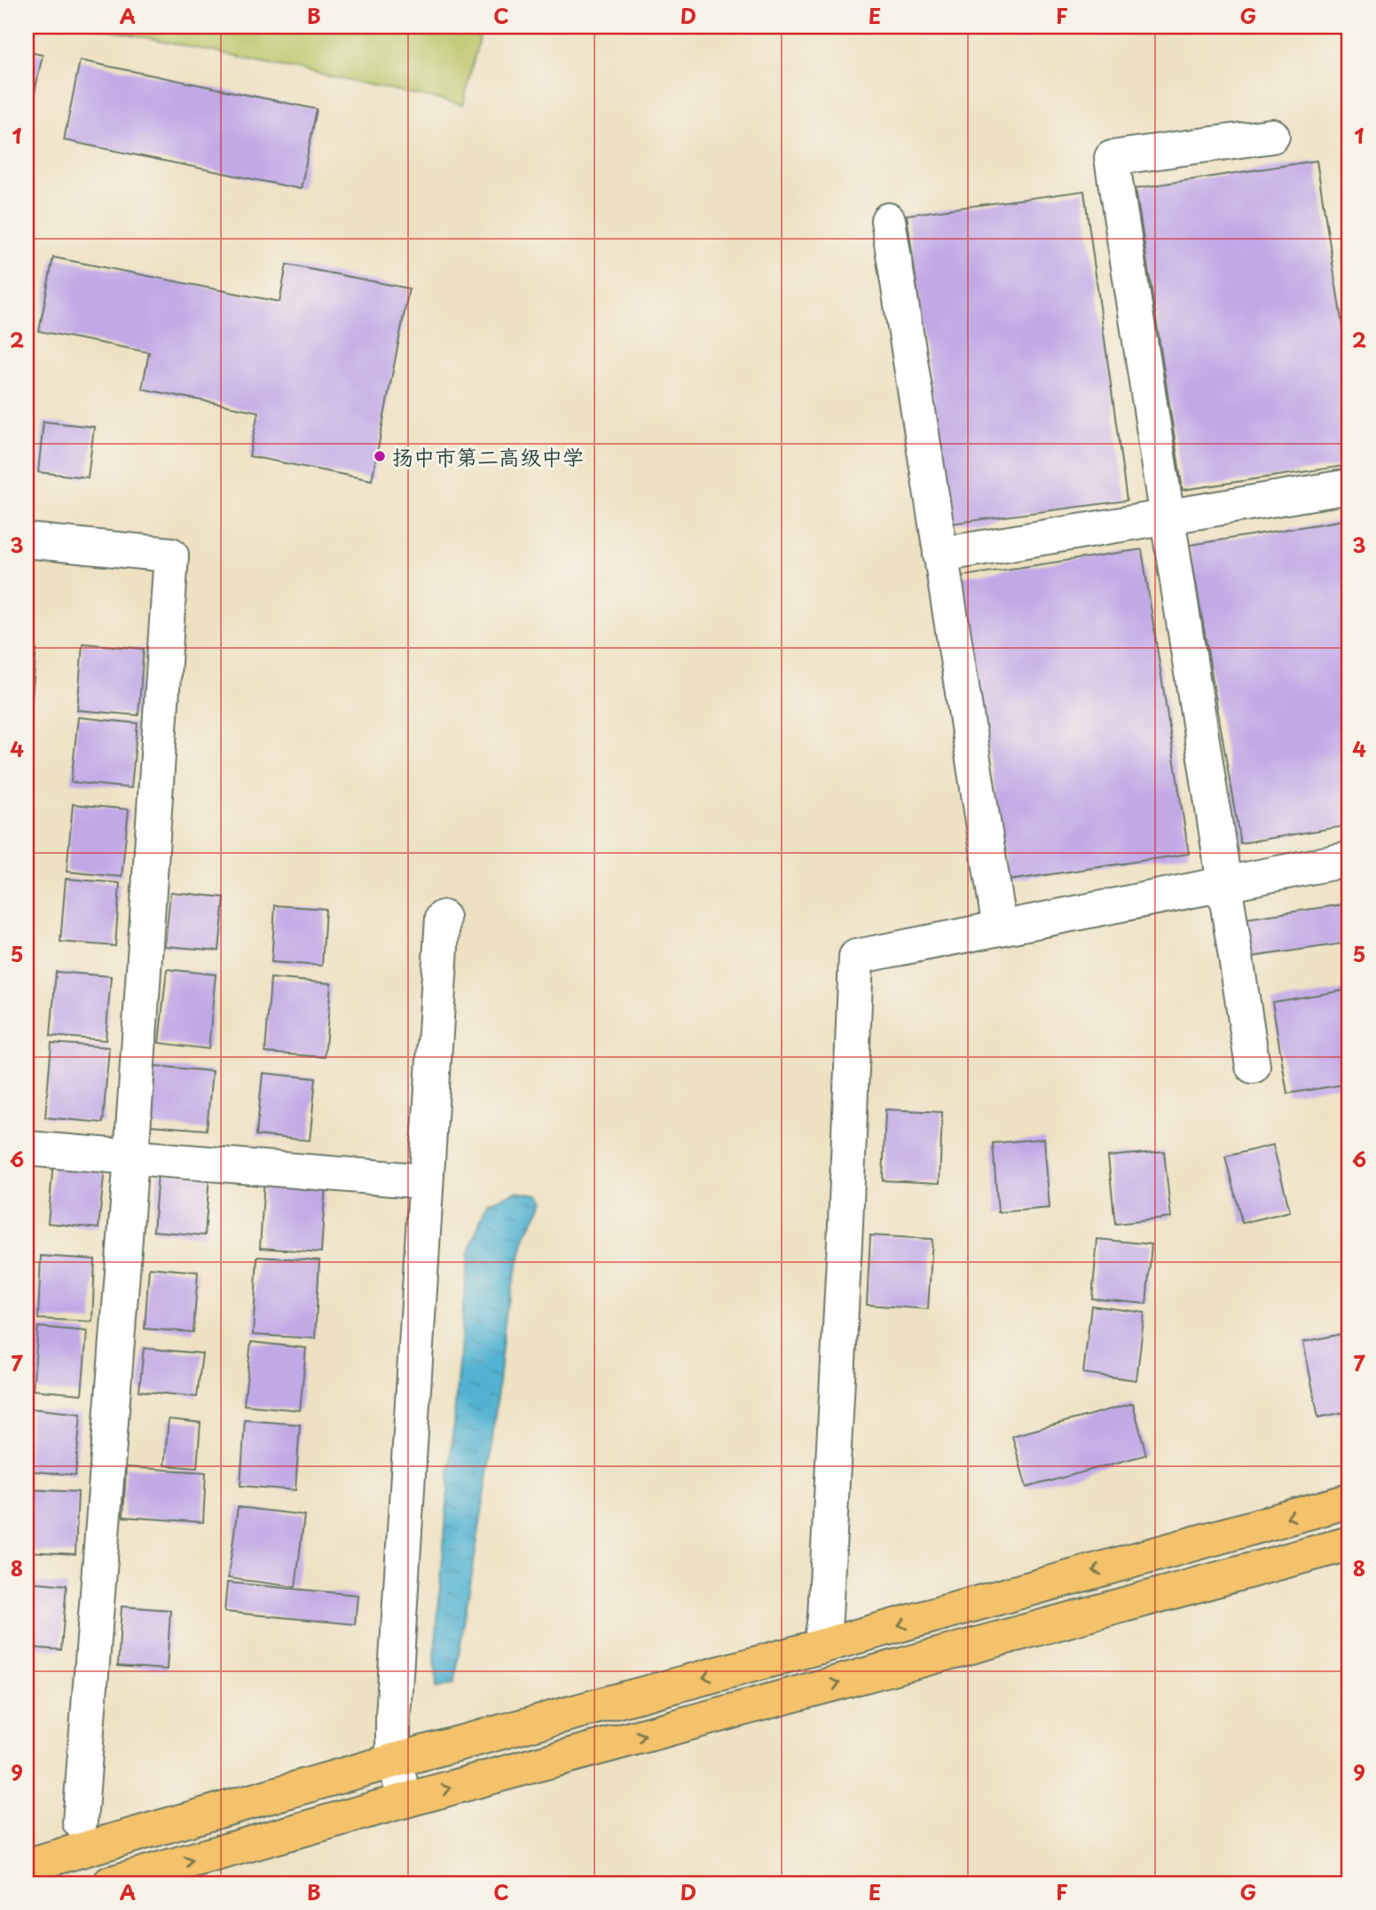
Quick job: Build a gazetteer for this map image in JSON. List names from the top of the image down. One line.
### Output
{"places":["扬中市第二高级中学"],"grid":{"columns":["A","B","C","D","E","F","G"],"rows":["1","2","3","4","5","6","7","8","9"]}}
